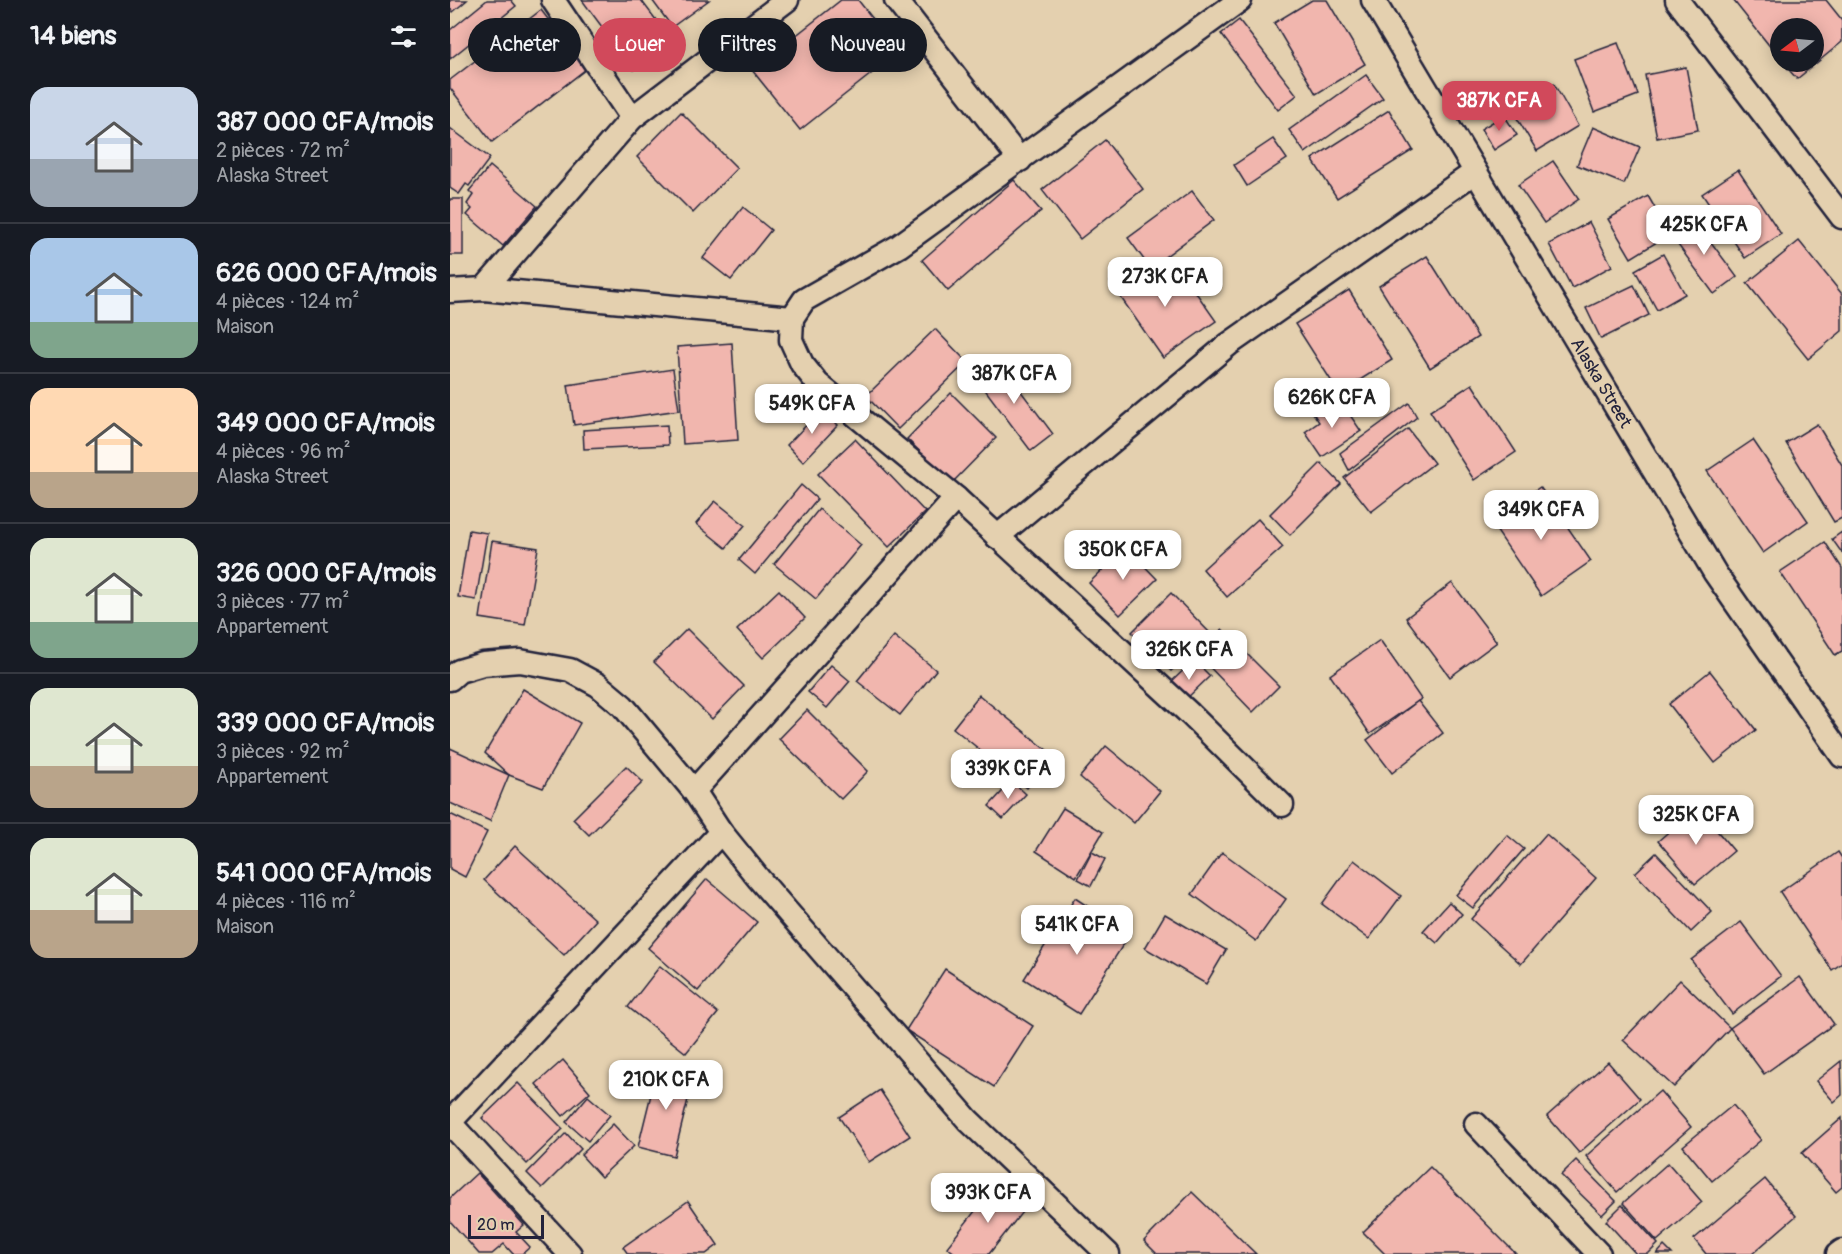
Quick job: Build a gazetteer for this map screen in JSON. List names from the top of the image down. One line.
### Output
{"streets":{"street":["Alaska Street"]},"scale_bar":"20 m","north":"left","page":{"heading":"14 biens","chip":["Acheter","Louer","Filtres","Nouveau"],"list":[{"name":"387 000 CFA/mois","note":"2 pièces · 72 m² · Alaska Street"},{"name":"626 000 CFA/mois","note":"4 pièces · 124 m² · Maison"},{"name":"349 000 CFA/mois","note":"4 pièces · 96 m² · Alaska Street"},{"name":"326 000 CFA/mois","note":"3 pièces · 77 m² · Appartement"},{"name":"339 000 CFA/mois","note":"3 pièces · 92 m² · Appartement"},{"name":"541 000 CFA/mois","note":"4 pièces · 116 m² · Maison"}],"price":["387K CFA","425K CFA","273K CFA","387K CFA","626K CFA","549K CFA","349K CFA","350K CFA","326K CFA","339K CFA","325K CFA","541K CFA","210K CFA","393K CFA"],"scale":"20 m"}}
